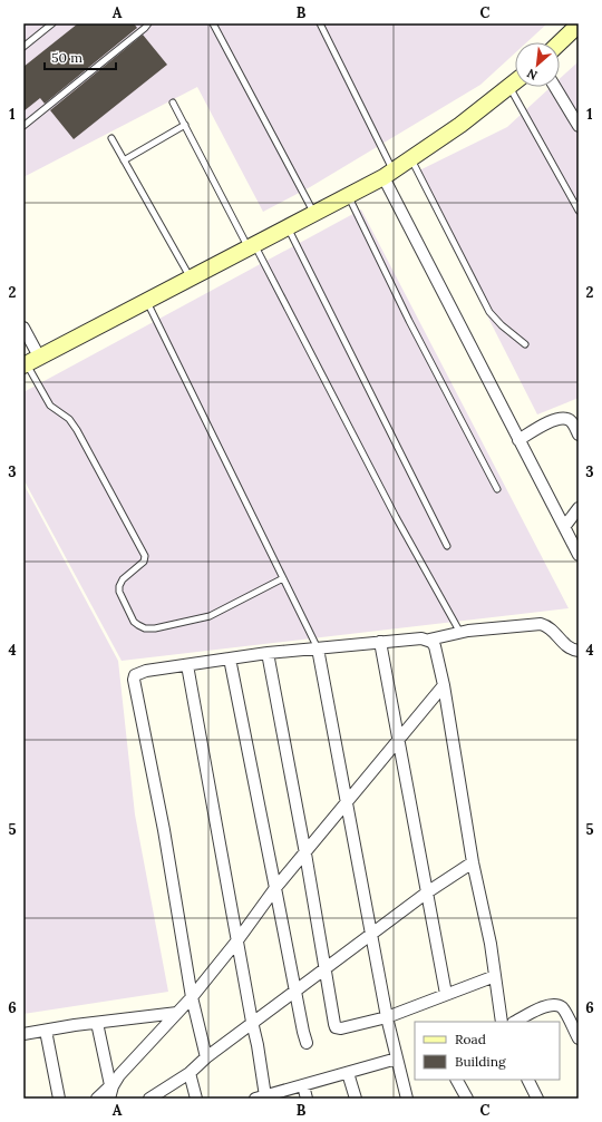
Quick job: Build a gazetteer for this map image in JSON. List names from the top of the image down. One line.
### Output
{"legend":["Road","Building"],"scale_bar":"50 m","north":"bottom left","grid":{"columns":["A","B","C"],"rows":["1","2","3","4","5","6"]}}
